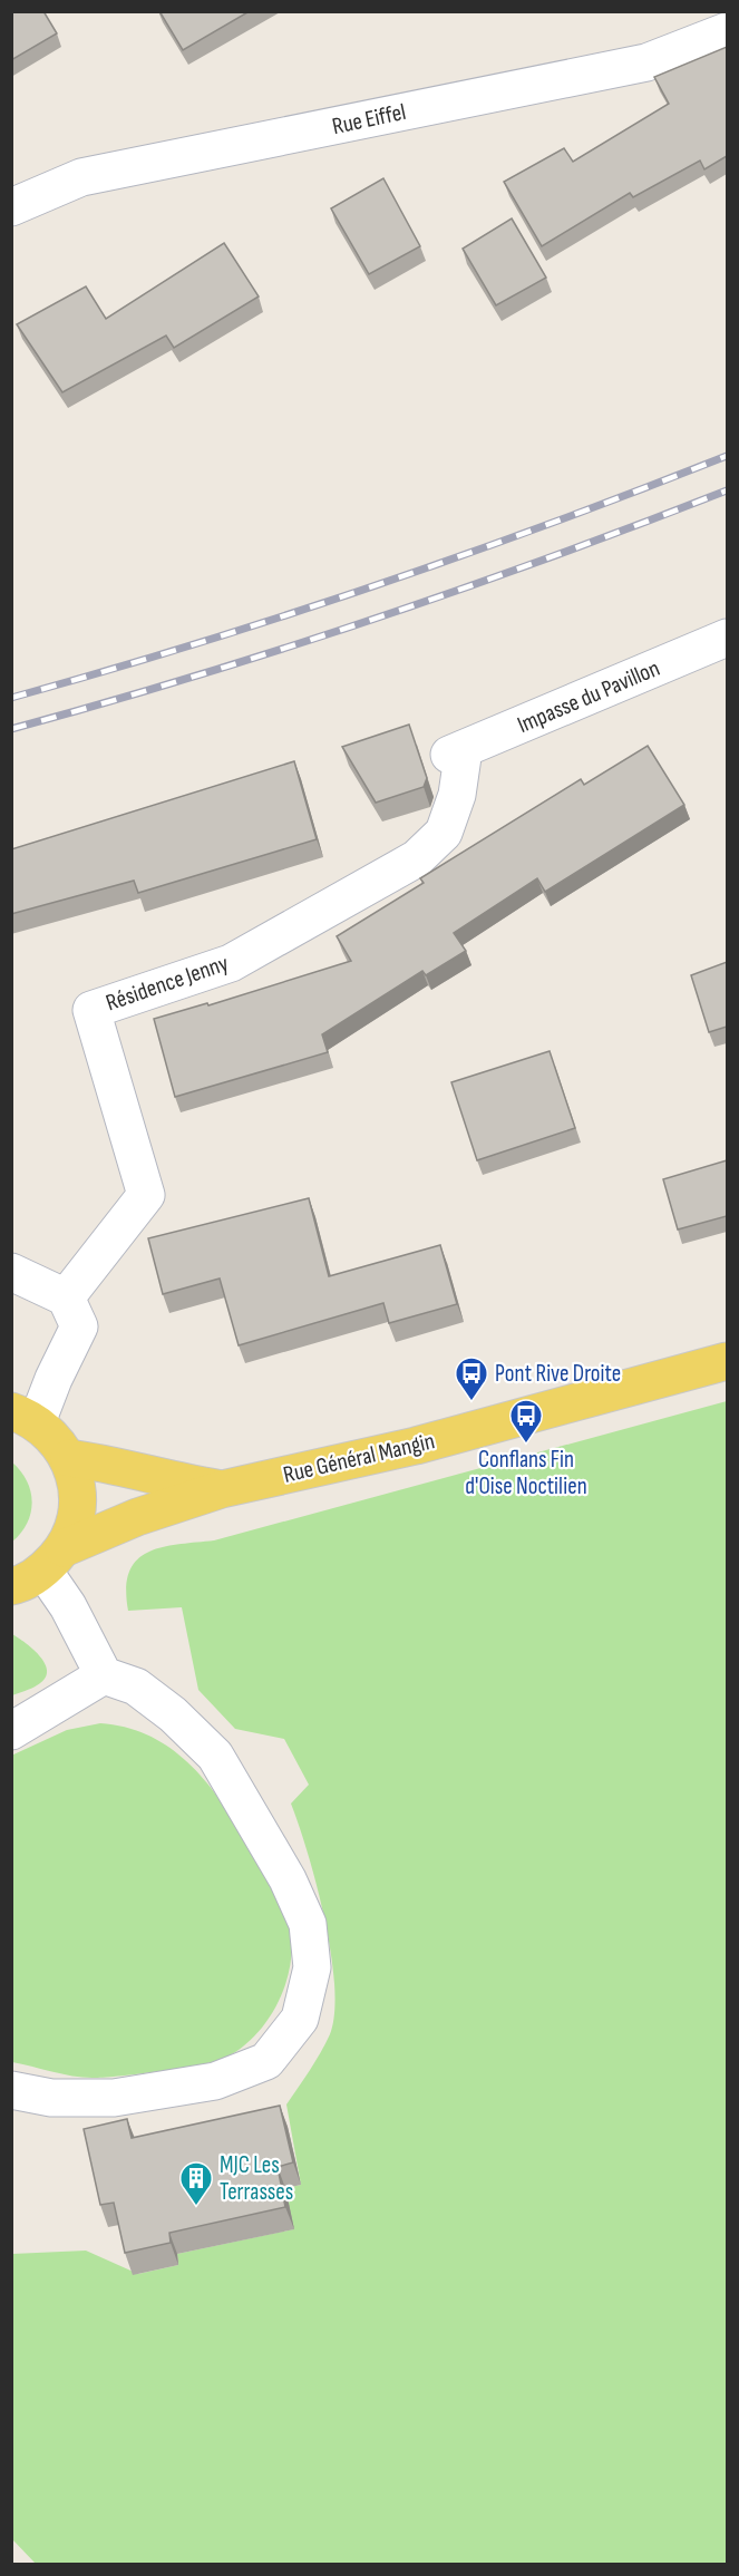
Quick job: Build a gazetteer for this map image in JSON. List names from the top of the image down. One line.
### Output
{"streets":{"main road":["Rue Général Mangin"],"street":["Rue Eiffel","Impasse du Pavillon","Résidence Jenny"]},"crossings":[["Impasse du Pavillon","Résidence Jenny"]],"places":{"bus stop":["Pont Rive Droite","Conflans Fin d'Oise Noctilien"],"building":["MJC Les Terrasses"]}}
